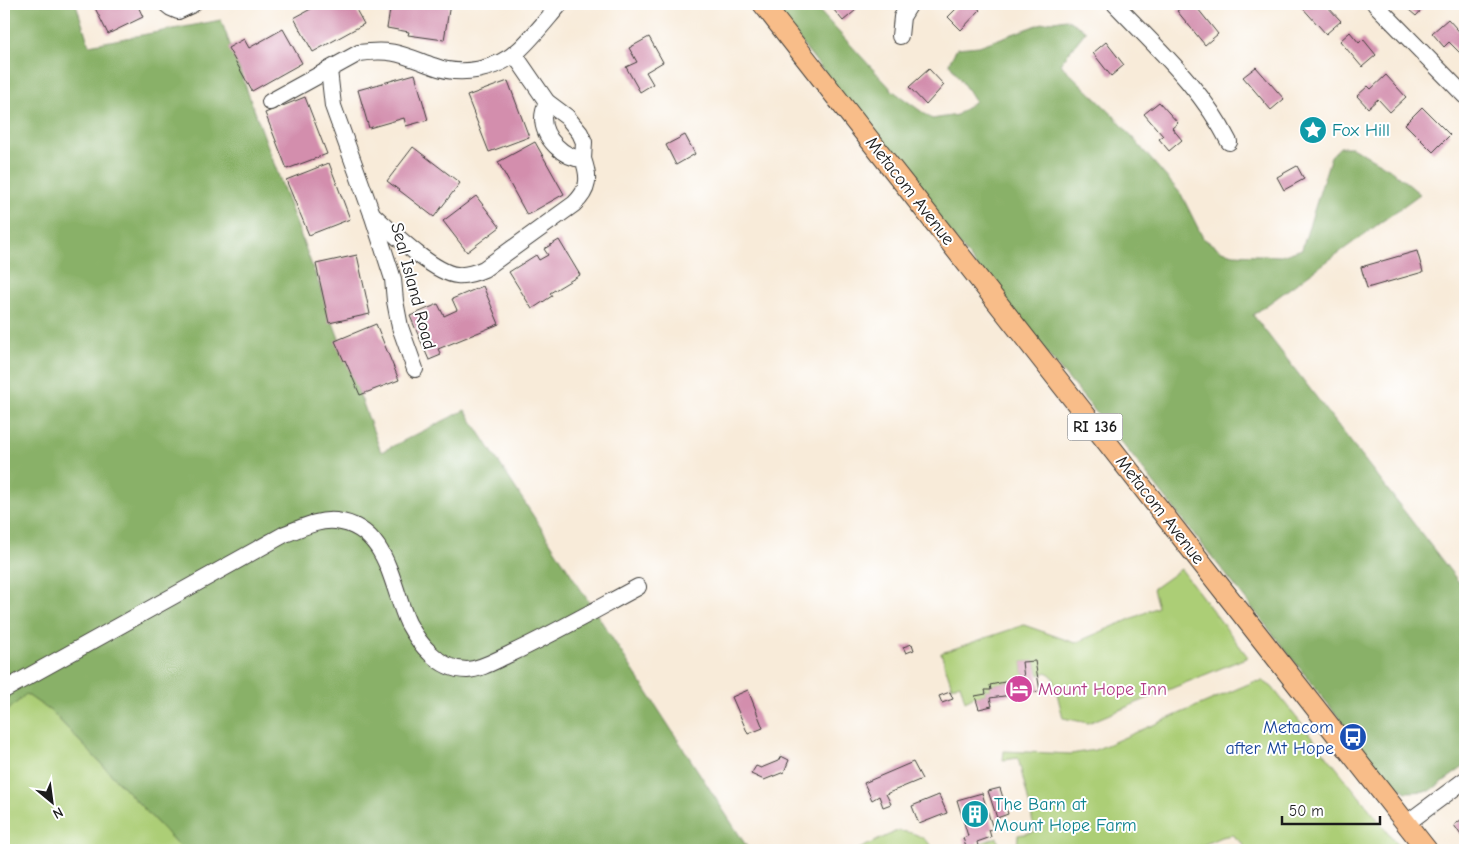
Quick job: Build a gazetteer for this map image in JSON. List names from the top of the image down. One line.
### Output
{"streets":{"main road":["Metacom Avenue","RI 136"],"street":["Seal Island Road"]},"places":{"place":["Fox Hill"],"hotel":["Mount Hope Inn"],"bus stop":["Metacom after Mt Hope"],"building":["The Barn at Mount Hope Farm"]},"scale_bar":"50 m","north":"bottom right"}
